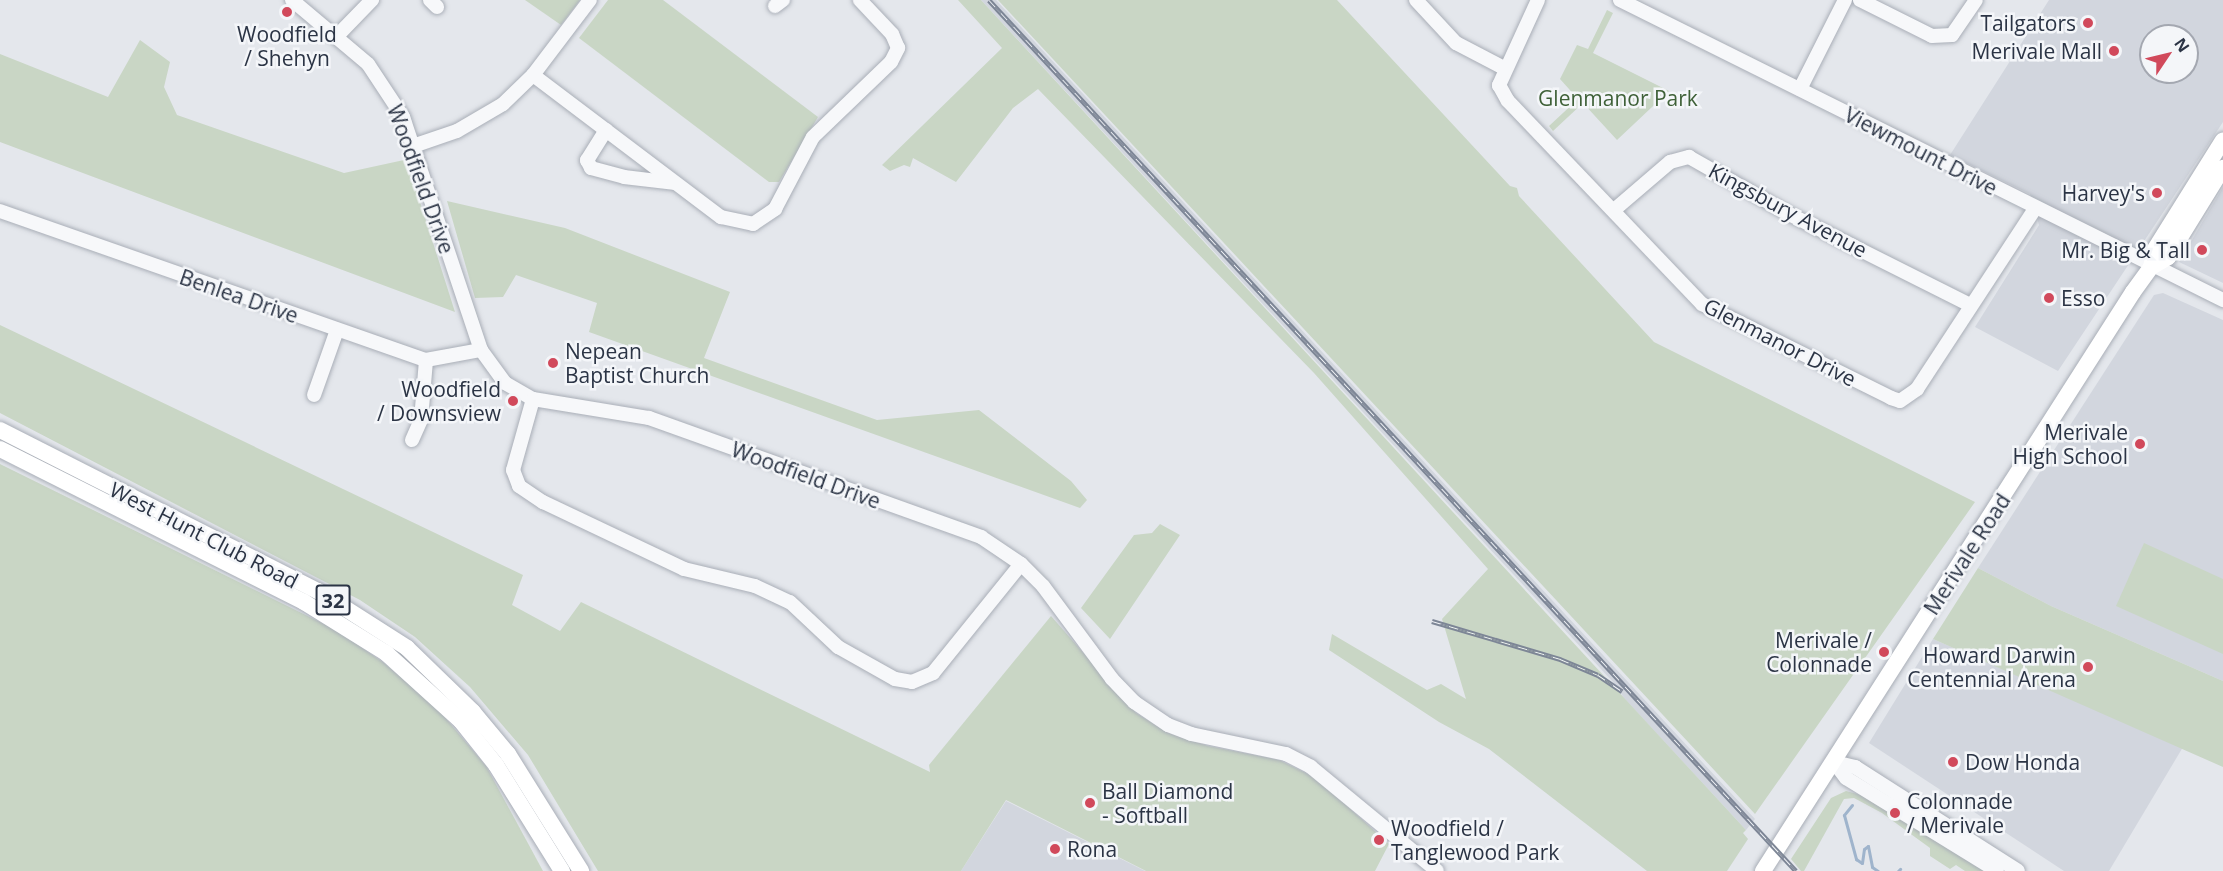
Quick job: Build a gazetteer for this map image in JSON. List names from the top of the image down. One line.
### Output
{"streets":{"main road":["West Hunt Club Road","Merivale Road","32"],"street":["Viewmount Drive","Woodfield Drive","Kingsbury Avenue","Benlea Drive","Glenmanor Drive"]},"crossings":[["Viewmount Drive","Glenmanor Drive"],["Viewmount Drive","Merivale Road"],["Woodfield Drive","Benlea Drive"],["Kingsbury Avenue","Glenmanor Drive"]],"parks":["Glenmanor Park"],"places":["Woodfield / Shehyn","Tailgators","Merivale Mall","Harvey's","Mr. Big & Tall","Esso","Nepean Baptist Church","Woodfield / Downsview","Merivale High School","Merivale / Colonnade","Howard Darwin Centennial Arena","Dow Honda","Ball Diamond - Softball","Colonnade / Merivale","Woodfield / Tanglewood Park","Rona"],"north":"top right"}
